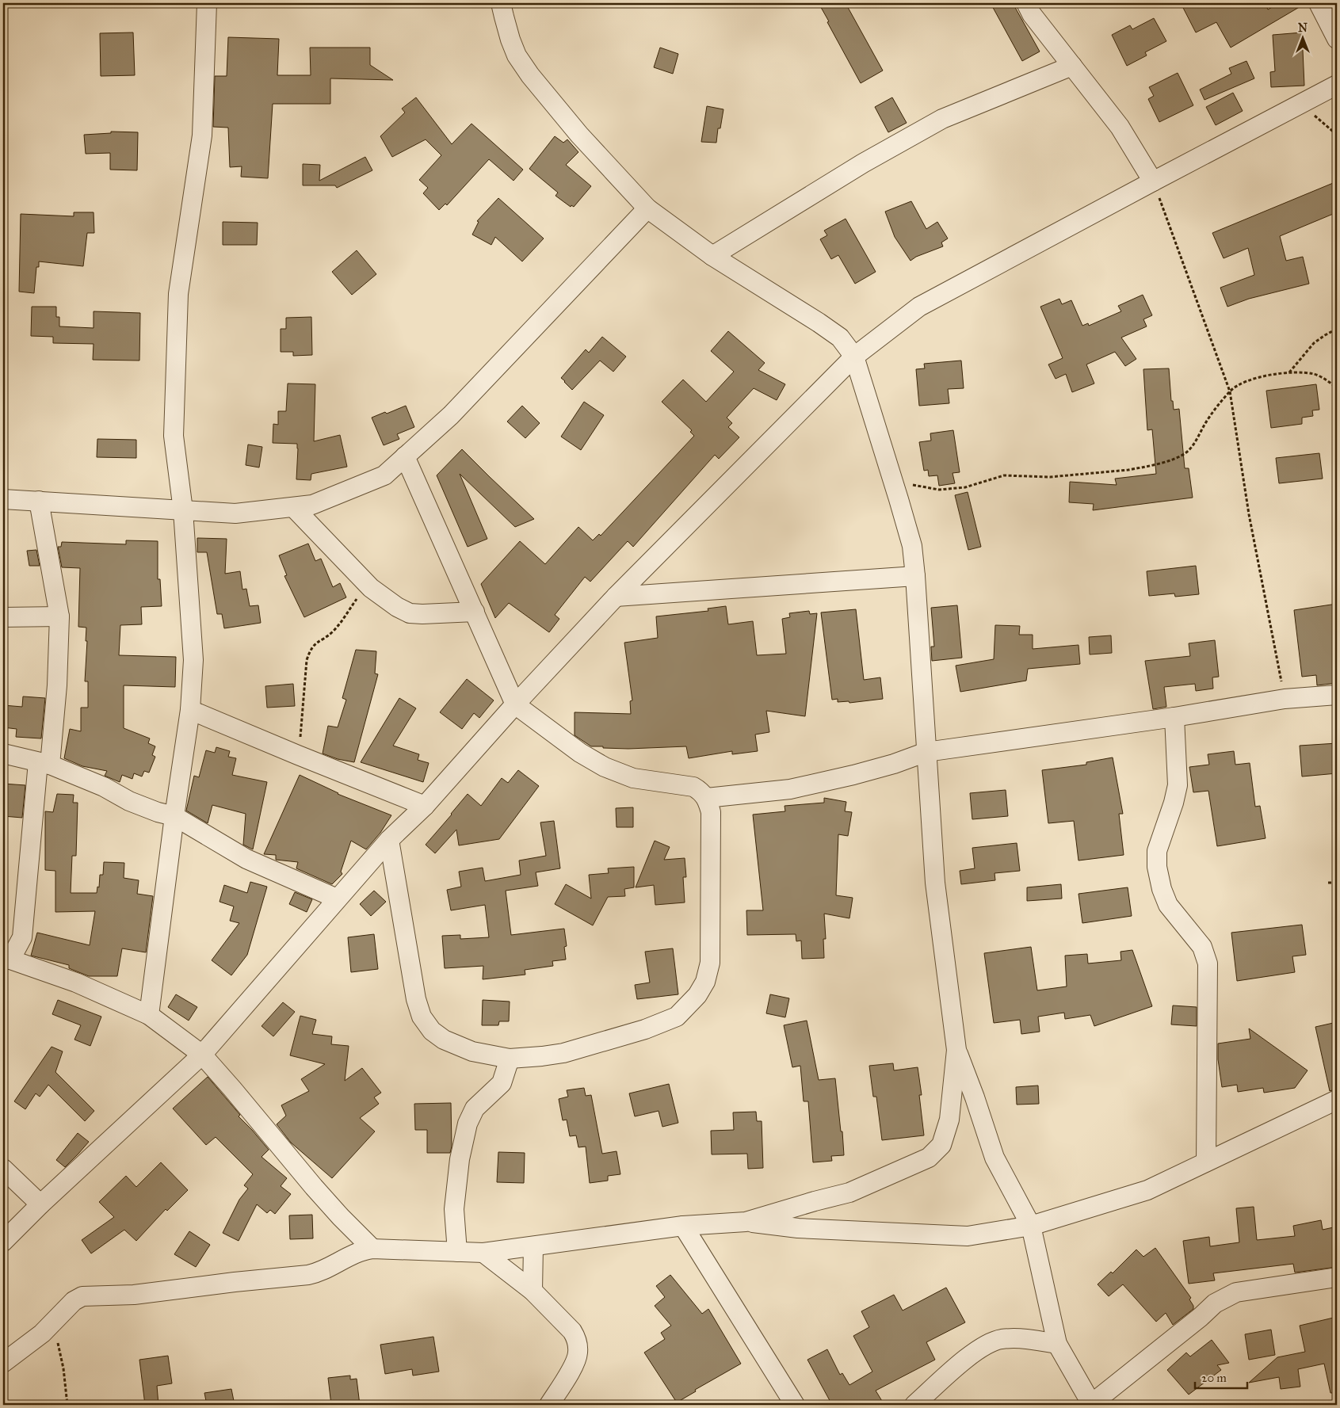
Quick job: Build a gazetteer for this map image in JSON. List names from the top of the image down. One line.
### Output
{"scale_bar":"20 m","north":"top"}
